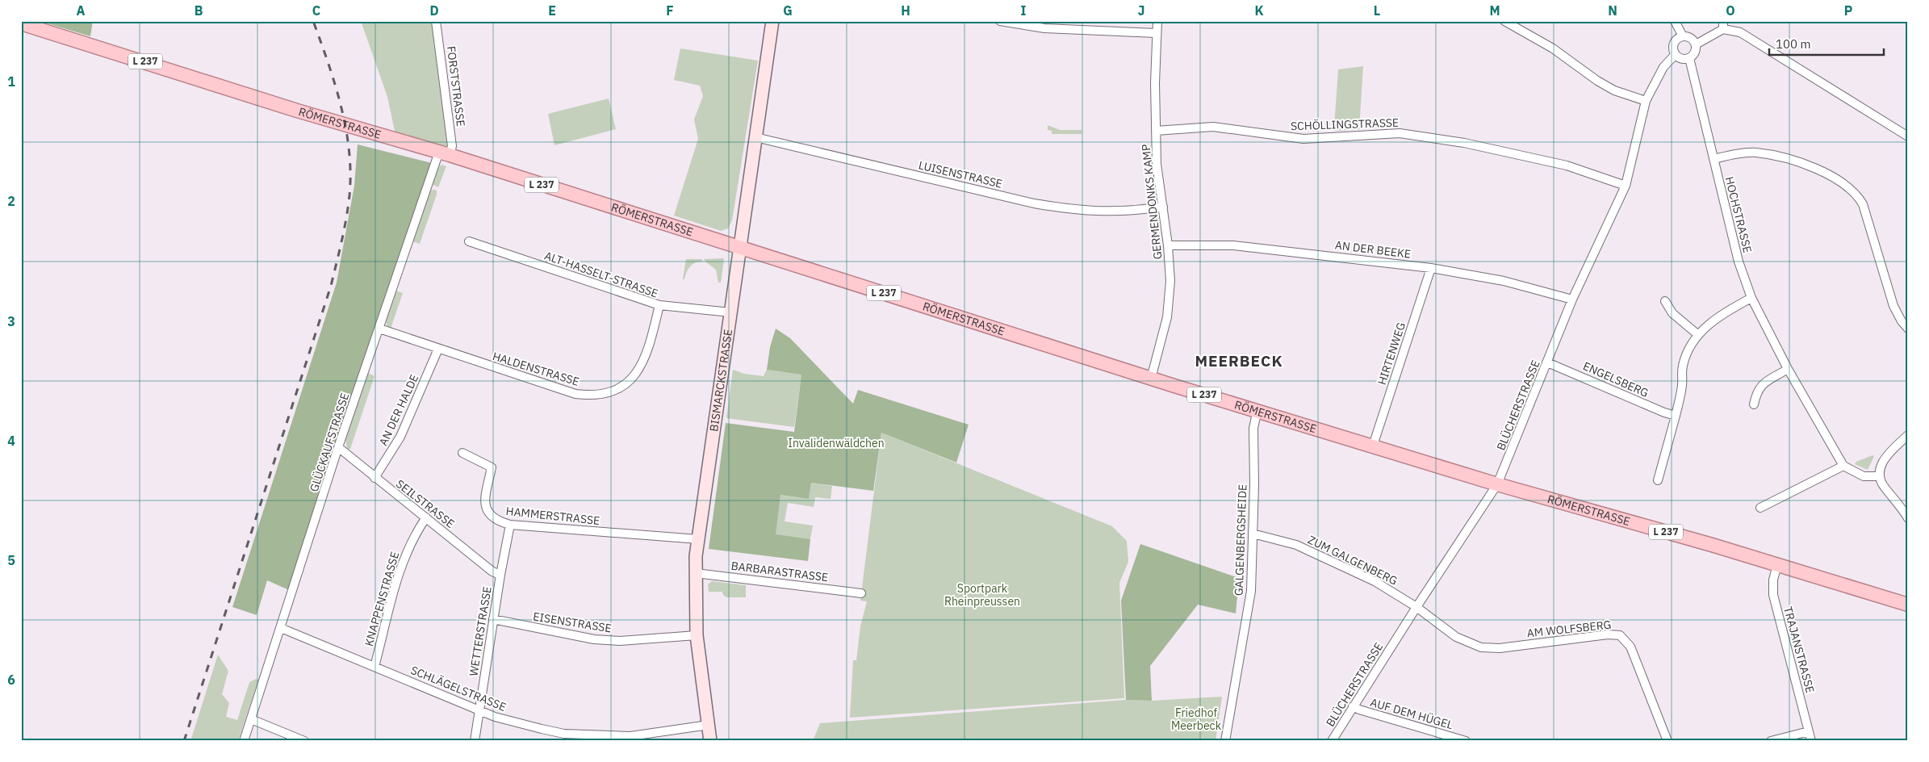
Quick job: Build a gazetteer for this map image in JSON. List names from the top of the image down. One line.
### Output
{"streets":{"main road":["L 237","RÖMERSTRASSE","BISMARCKSTRASSE"],"street":["FORSTSTRASSE","SCHÖLLINGSTRASSE","LUISENSTRASSE","GERMENDONKS KAMP","HOCHSTRASSE","AN DER BEEKE","ALT-HASSELT-STRASSE","HIRTENWEG","HALDENSTRASSE","ENGELSBERG","BLÜCHERSTRASSE","AN DER HALDE","GLÜCKAUFSTRASSE","SEILSTRASSE","HAMMERSTRASSE","GALGENBERGSHEIDE","ZUM GALGENBERG","BARBARASTRASSE","KNAPPENSTRASSE","EISENSTRASSE","AM WOLFSBERG","WETTERSTRASSE","TRAJANSTRASSE","SCHLÄGELSTRASSE","AUF DEM HÜGEL"]},"crossings":[["FORSTSTRASSE","RÖMERSTRASSE"],["FORSTSTRASSE","GLÜCKAUFSTRASSE"],["RÖMERSTRASSE","GERMENDONKS KAMP"],["RÖMERSTRASSE","HIRTENWEG"],["RÖMERSTRASSE","BISMARCKSTRASSE"],["RÖMERSTRASSE","BLÜCHERSTRASSE"],["RÖMERSTRASSE","GLÜCKAUFSTRASSE"],["RÖMERSTRASSE","GALGENBERGSHEIDE"],["RÖMERSTRASSE","TRAJANSTRASSE"],["SCHÖLLINGSTRASSE","GERMENDONKS KAMP"],["SCHÖLLINGSTRASSE","BLÜCHERSTRASSE"],["LUISENSTRASSE","GERMENDONKS KAMP"],["LUISENSTRASSE","BISMARCKSTRASSE"],["GERMENDONKS KAMP","AN DER BEEKE"],["HOCHSTRASSE","BLÜCHERSTRASSE"],["AN DER BEEKE","HIRTENWEG"],["AN DER BEEKE","BLÜCHERSTRASSE"],["ALT-HASSELT-STRASSE","HALDENSTRASSE"],["ALT-HASSELT-STRASSE","BISMARCKSTRASSE"],["HALDENSTRASSE","AN DER HALDE"],["HALDENSTRASSE","GLÜCKAUFSTRASSE"],["ENGELSBERG","BLÜCHERSTRASSE"],["BISMARCKSTRASSE","HAMMERSTRASSE"],["BISMARCKSTRASSE","BARBARASTRASSE"],["BISMARCKSTRASSE","EISENSTRASSE"],["BISMARCKSTRASSE","SCHLÄGELSTRASSE"],["BLÜCHERSTRASSE","ZUM GALGENBERG"],["BLÜCHERSTRASSE","AM WOLFSBERG"],["BLÜCHERSTRASSE","AUF DEM HÜGEL"],["AN DER HALDE","SEILSTRASSE"],["GLÜCKAUFSTRASSE","SEILSTRASSE"],["GLÜCKAUFSTRASSE","SCHLÄGELSTRASSE"],["SEILSTRASSE","KNAPPENSTRASSE"],["SEILSTRASSE","WETTERSTRASSE"],["HAMMERSTRASSE","WETTERSTRASSE"],["GALGENBERGSHEIDE","ZUM GALGENBERG"],["ZUM GALGENBERG","AM WOLFSBERG"],["KNAPPENSTRASSE","SCHLÄGELSTRASSE"],["EISENSTRASSE","WETTERSTRASSE"],["WETTERSTRASSE","SCHLÄGELSTRASSE"]],"districts":["MEERBECK"],"parks":["Invalidenwäldchen","Sportpark Rheinpreussen","Friedhof Meerbeck"],"scale_bar":"100 m","grid":{"columns":["A","B","C","D","E","F","G","H","I","J","K","L","M","N","O","P"],"rows":["1","2","3","4","5","6"]}}
